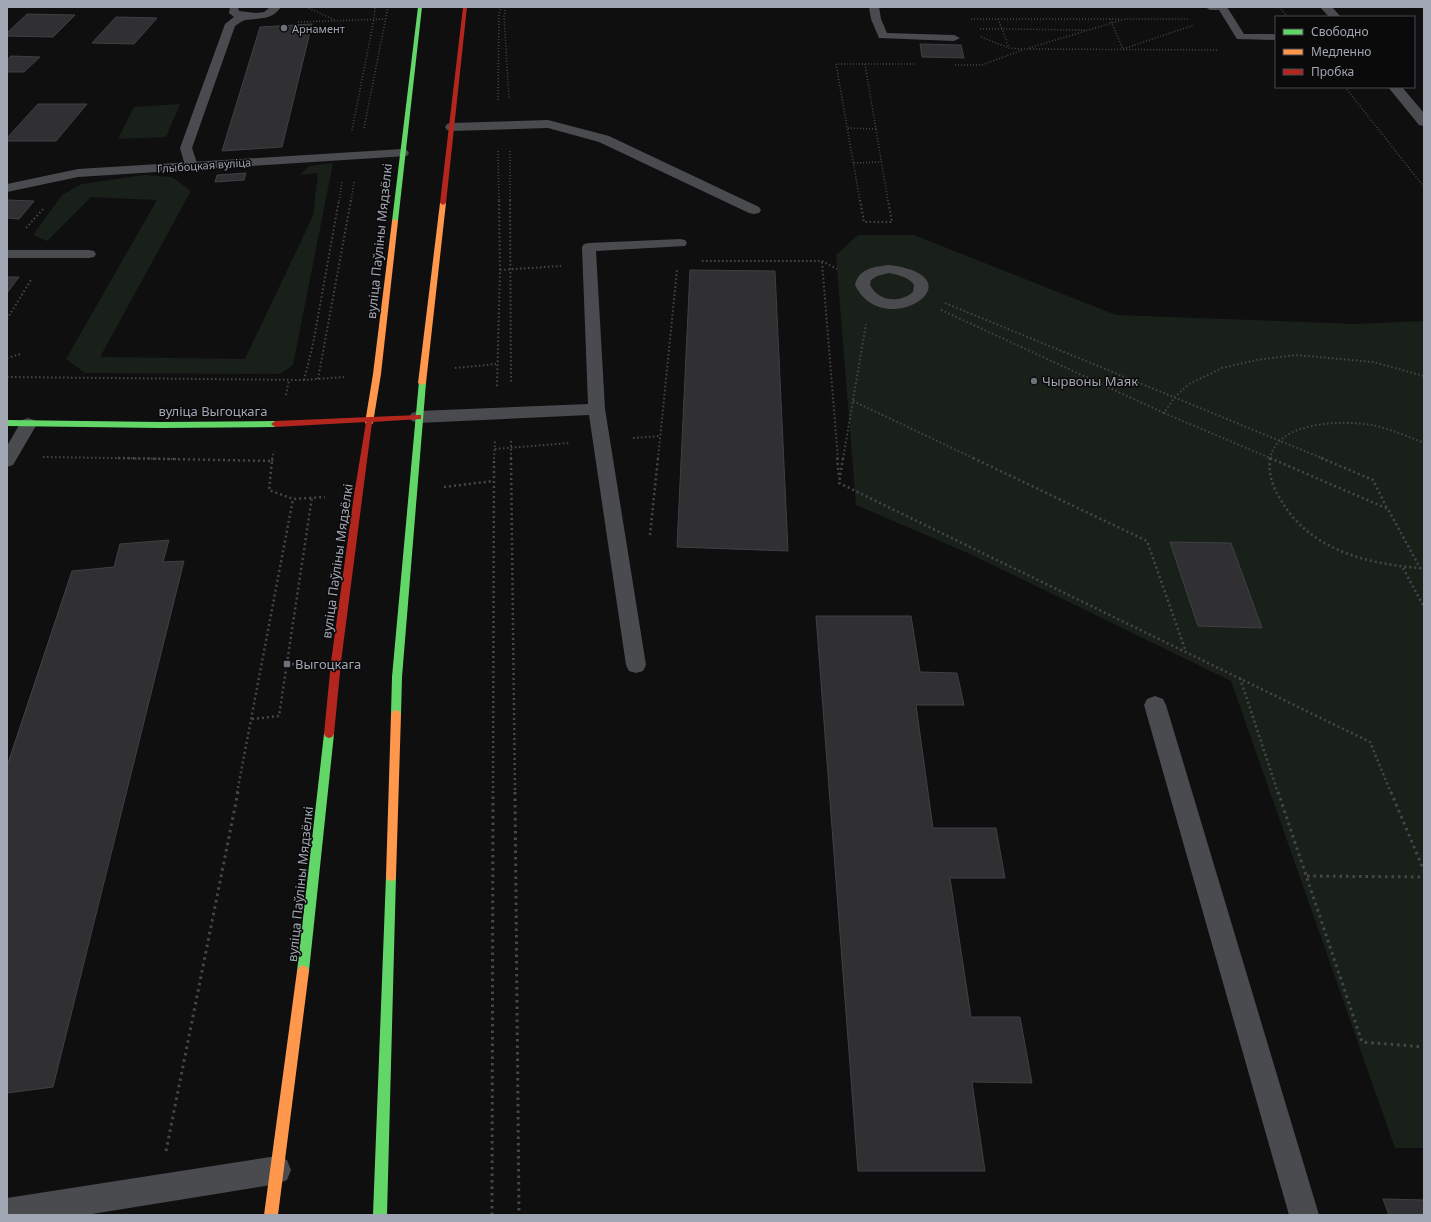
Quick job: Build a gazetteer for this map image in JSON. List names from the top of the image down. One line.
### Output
{"streets":{"street":["Глыбоцкая вуліца","вуліца Паўліны Мядзёлкі","вуліца Выгоцкага"]},"crossings":[["Глыбоцкая вуліца","вуліца Паўліны Мядзёлкі"],["вуліца Паўліны Мядзёлкі","вуліца Выгоцкага"]],"places":{"other":["Арнамент","Чырвоны Маяк"],"transit":["Выгоцкага"]},"legend":["Свободно","Медленно","Пробка"]}
